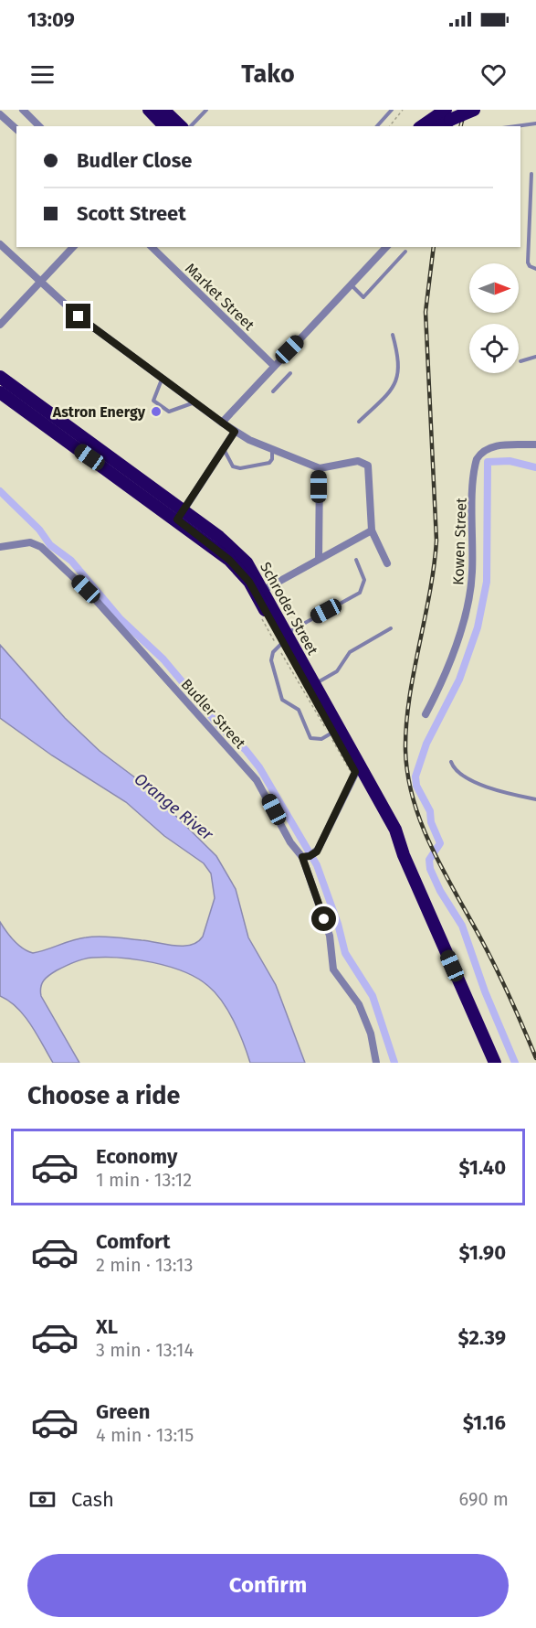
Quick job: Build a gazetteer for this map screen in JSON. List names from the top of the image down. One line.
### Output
{"streets":{"highway":["Schroder Street"],"street":["Market Street","Kowen Street","Budler Street"]},"water":["Orange River"],"places":["Astron Energy"],"north":"right","page":{"status":"13:09","header":"Tako","banner":["Budler Close","Scott Street"],"heading":"Choose a ride","list":[{"name":"Economy","note":"1 min · 13:12","value":"$1.40"},{"name":"Comfort","note":"2 min · 13:13","value":"$1.90"},{"name":"XL","note":"3 min · 13:14","value":"$2.39"},{"name":"Green","note":"4 min · 13:15","value":"$1.16"}],"pay":["Cash","690 m"],"buttons":"Confirm"}}
